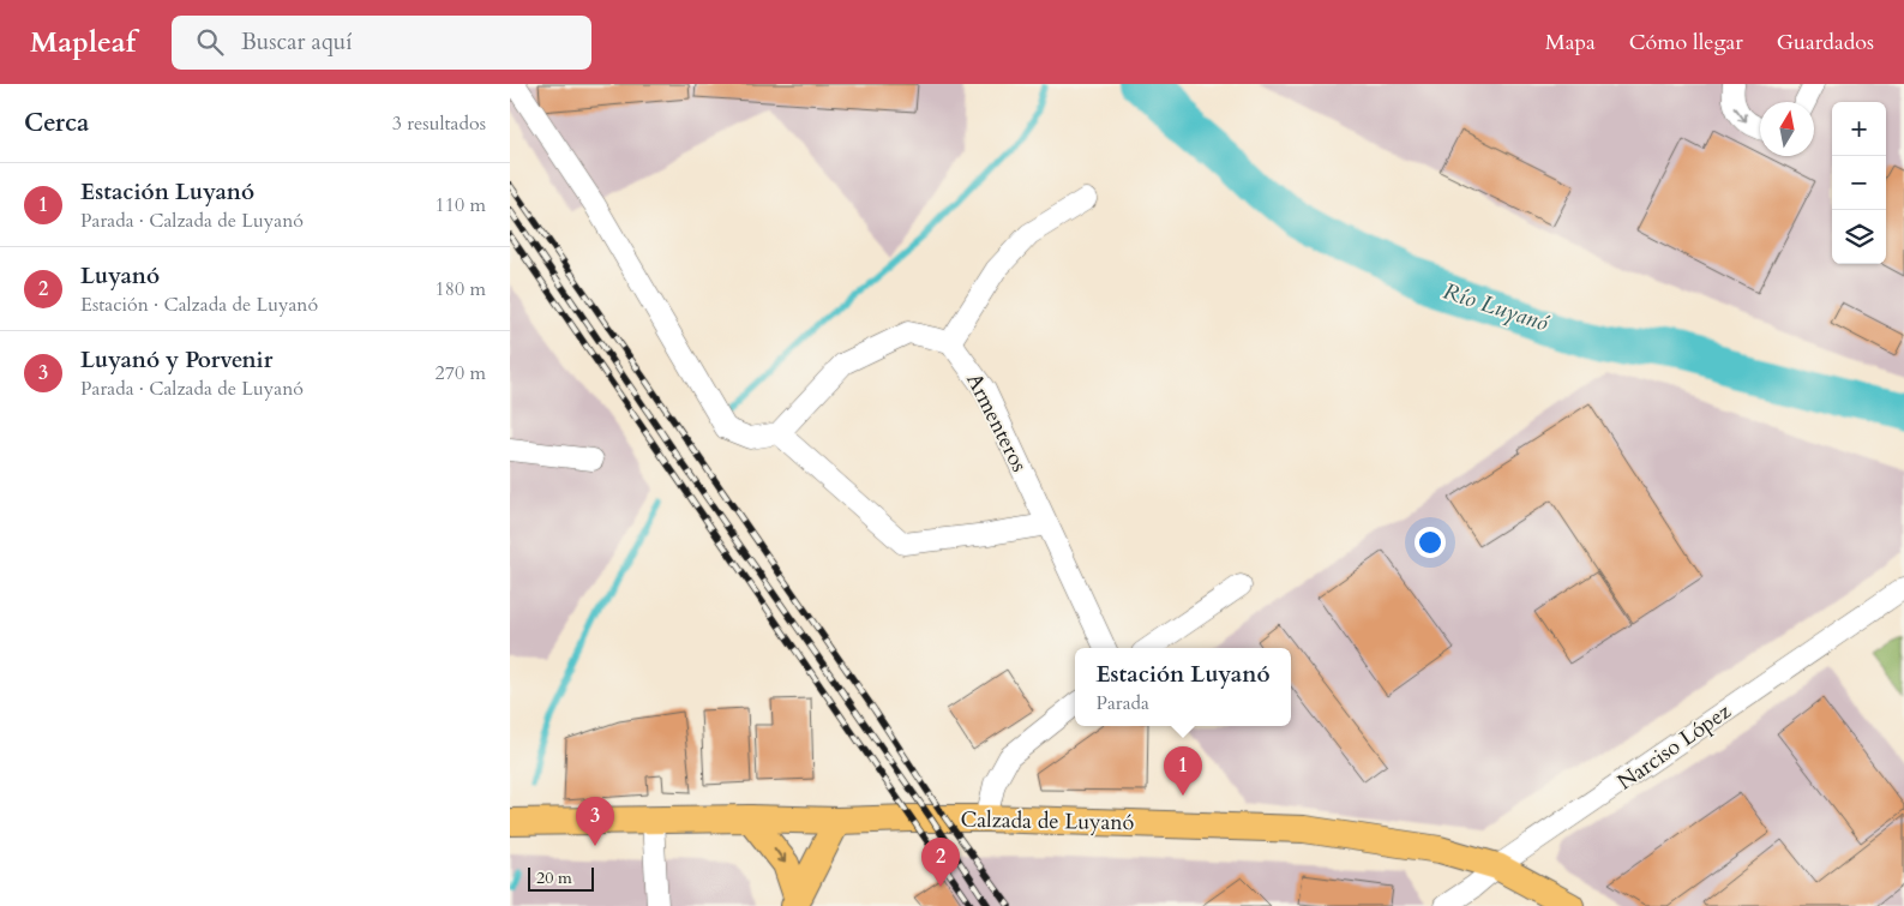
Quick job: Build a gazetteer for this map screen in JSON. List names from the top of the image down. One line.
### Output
{"streets":{"main road":["Calzada de Luyanó"],"street":["Armenteros","Narciso López"]},"crossings":[["Narciso López","Calzada de Luyanó"]],"water":["Río Luyanó"],"scale_bar":"20 m","north":"top","page":{"header":"Mapleaf","search":"Buscar aquí","nav":["Mapa","Cómo llegar","Guardados"],"heading":["Cerca","3 resultados"],"map_buttons":["+","−"],"list":[{"mark":"1","name":"Estación Luyanó","note":"Parada · Calzada de Luyanó","value":"110 m"},{"mark":"2","name":"Luyanó","note":"Estación · Calzada de Luyanó","value":"180 m"},{"mark":"3","name":"Luyanó y Porvenir","note":"Parada · Calzada de Luyanó","value":"270 m"}],"popup":["Estación Luyanó","Parada"],"pins":["1","3","2"],"scale":"20 m"}}
